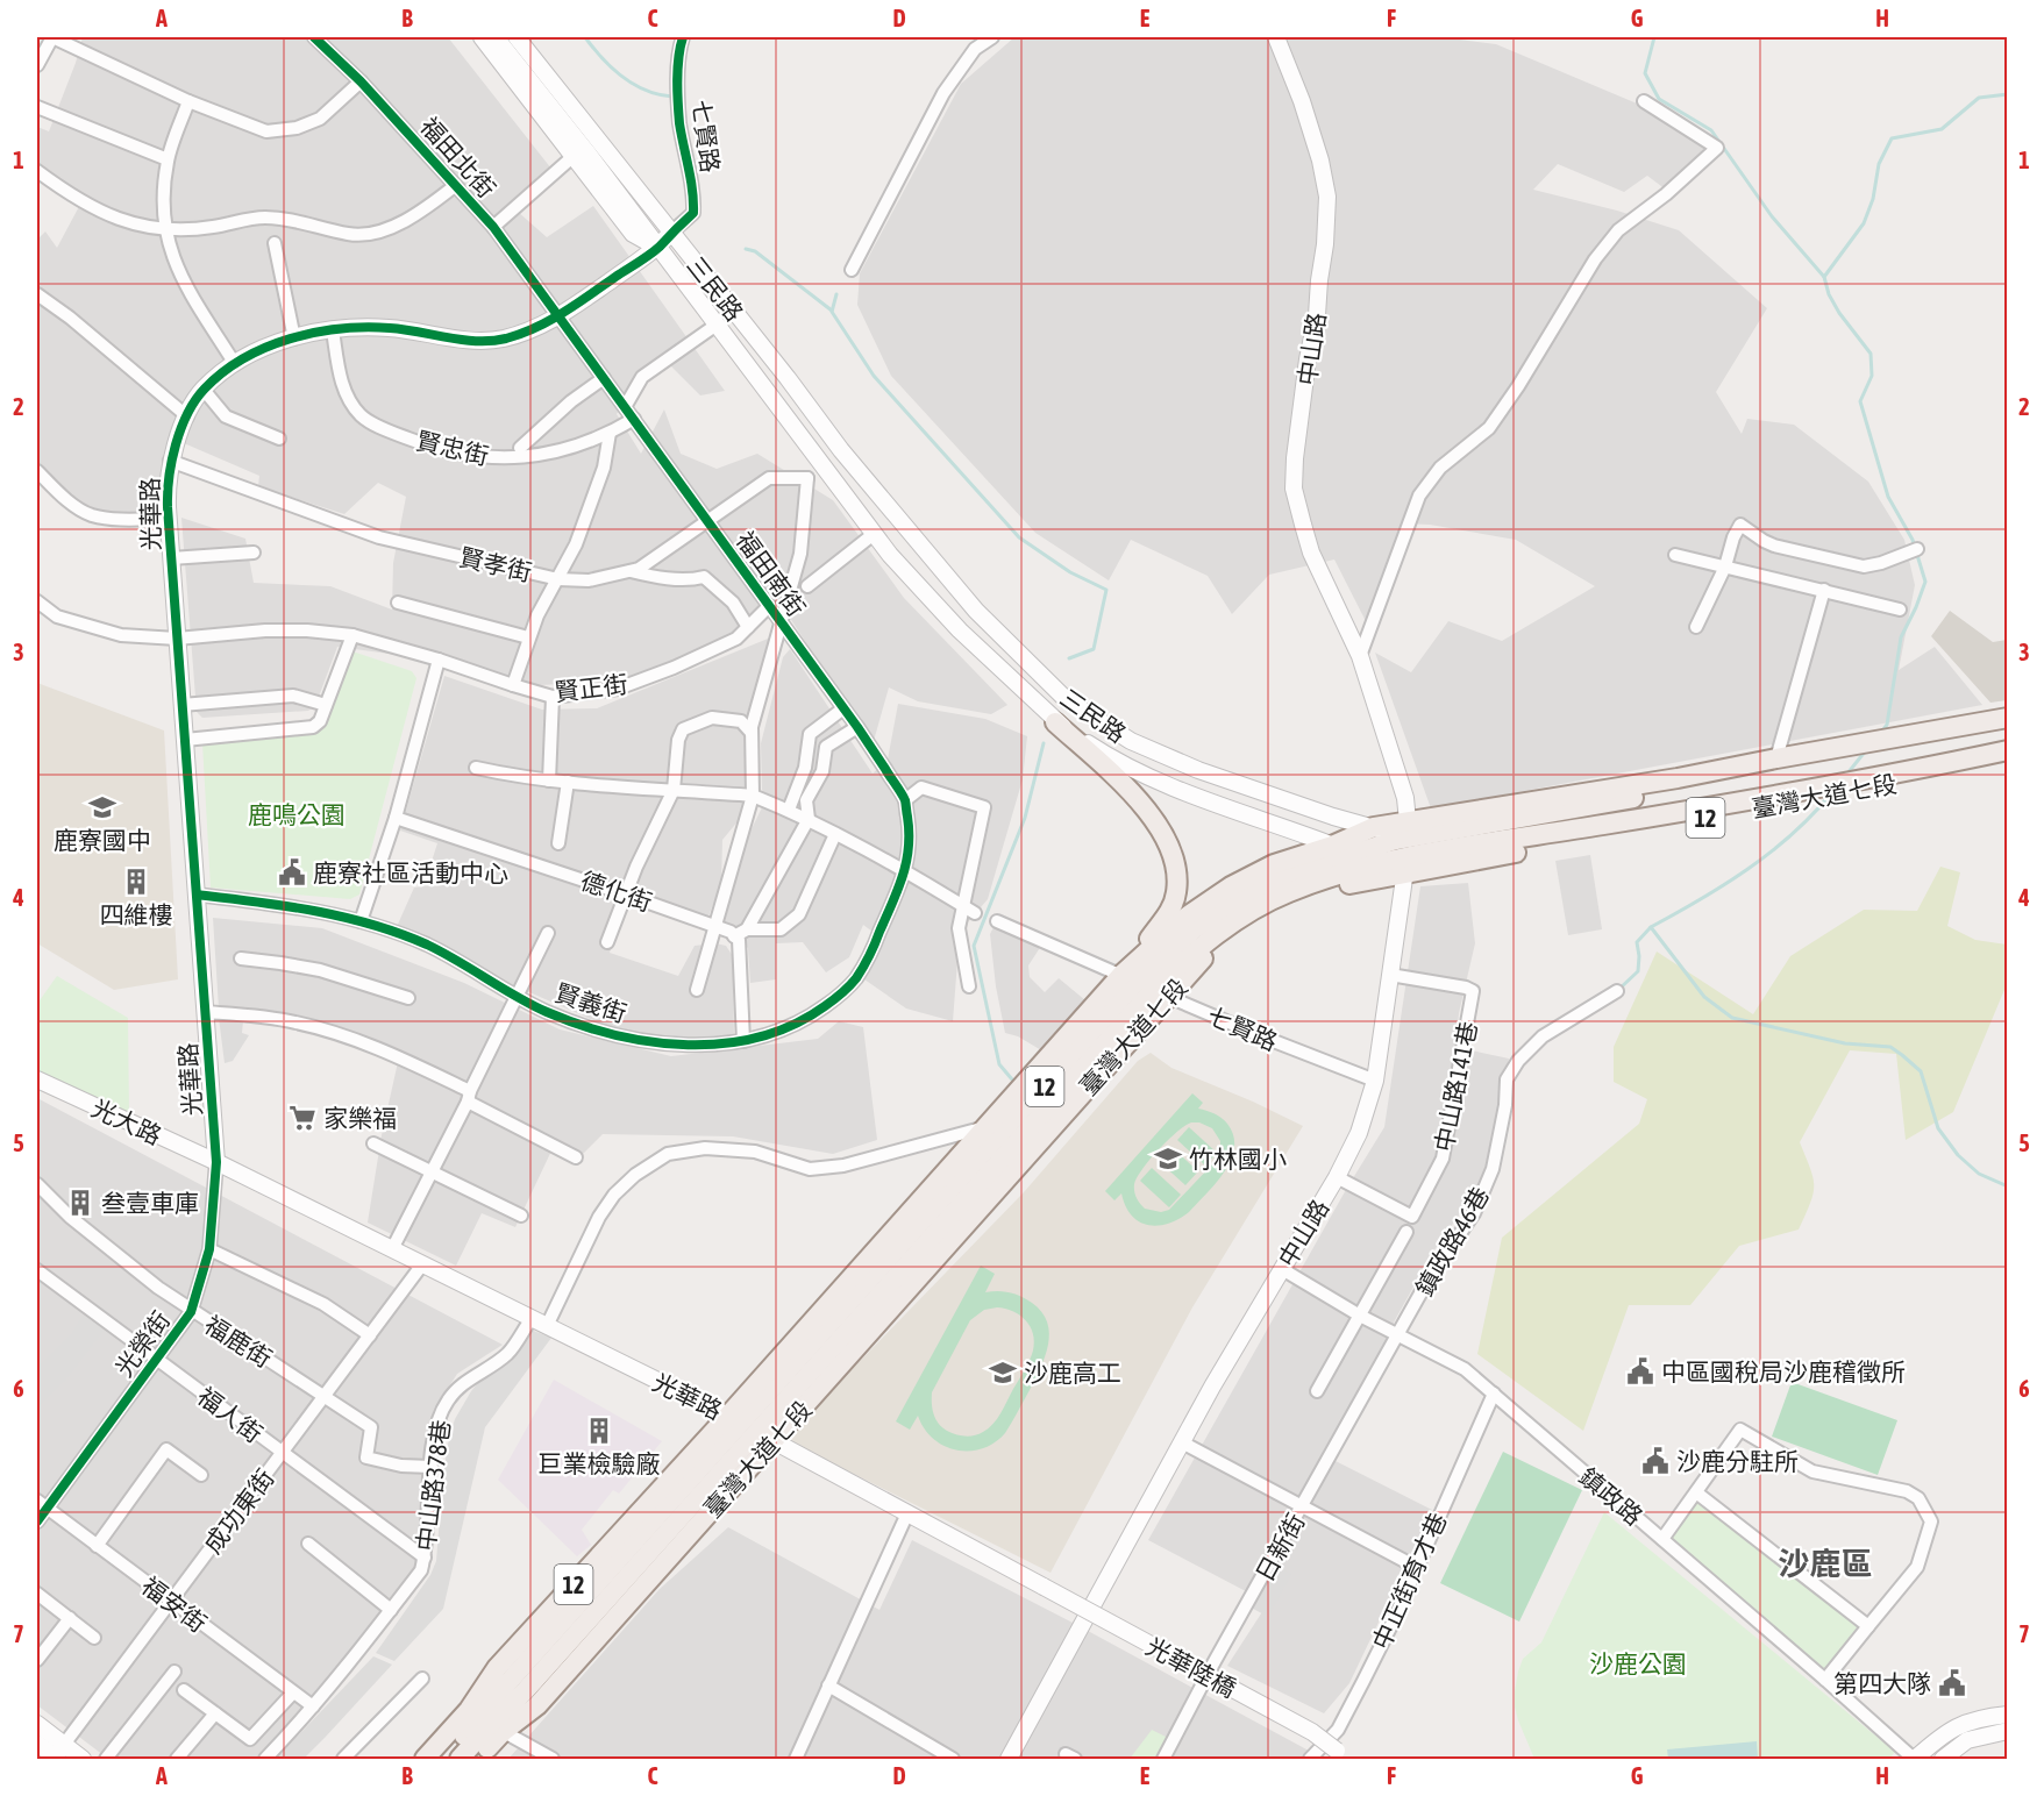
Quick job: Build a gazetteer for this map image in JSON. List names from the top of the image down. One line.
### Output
{"streets":{"main road":["臺灣大道七段","12"],"street":["七賢路","福田北街","三民路","中山路","賢忠街","光華路","賢孝街","福田南街","賢正街","德化街","賢義街","中山路141巷","光大路","鎮政路46巷","福鹿街","光榮街","福人街","中山路378巷","鎮政路","成功東街","日新街","中正街育才巷","福安街","光華陸橋"]},"crossings":[["七賢路","三民路"],["七賢路","中山路"],["七賢路","光華路"],["七賢路","臺灣大道七段"],["福田北街","光華路"],["福田北街","福田南街"],["三民路","光華路"],["三民路","臺灣大道七段"],["中山路","臺灣大道七段"],["中山路","中山路141巷"],["中山路","鎮政路"],["賢忠街","光華路"],["賢忠街","福田南街"],["光華路","賢孝街"],["光華路","福田南街"],["光華路","賢正街"],["光華路","臺灣大道七段"],["光華路","賢義街"],["光華路","光大路"],["光華路","光榮街"],["光華路","中山路378巷"],["光華路","成功東街"],["光華路","光華陸橋"],["賢孝街","福田南街"],["福田南街","賢正街"],["福田南街","賢義街"],["臺灣大道七段","12"],["光大路","光榮街"],["鎮政路46巷","鎮政路"],["鎮政路46巷","日新街"],["福鹿街","光榮街"],["福鹿街","中山路378巷"],["福鹿街","成功東街"],["光榮街","福人街"],["光榮街","福安街"],["福人街","中山路378巷"],["福人街","成功東街"],["中山路378巷","福安街"],["鎮政路","日新街"],["鎮政路","中正街育才巷"],["成功東街","福安街"]],"districts":["沙鹿區"],"parks":["鹿鳴公園","沙鹿公園"],"places":{"school or university":["鹿寮國中","竹林國小","沙鹿高工"],"public building":["鹿寮社區活動中心","中區國稅局沙鹿稽徵所","沙鹿分駐所","第四大隊"],"building":["四維樓","叁壹車庫","巨業檢驗廠"],"supermarket":["家樂福"]},"grid":{"columns":["A","B","C","D","E","F","G","H"],"rows":["1","2","3","4","5","6","7"]}}
